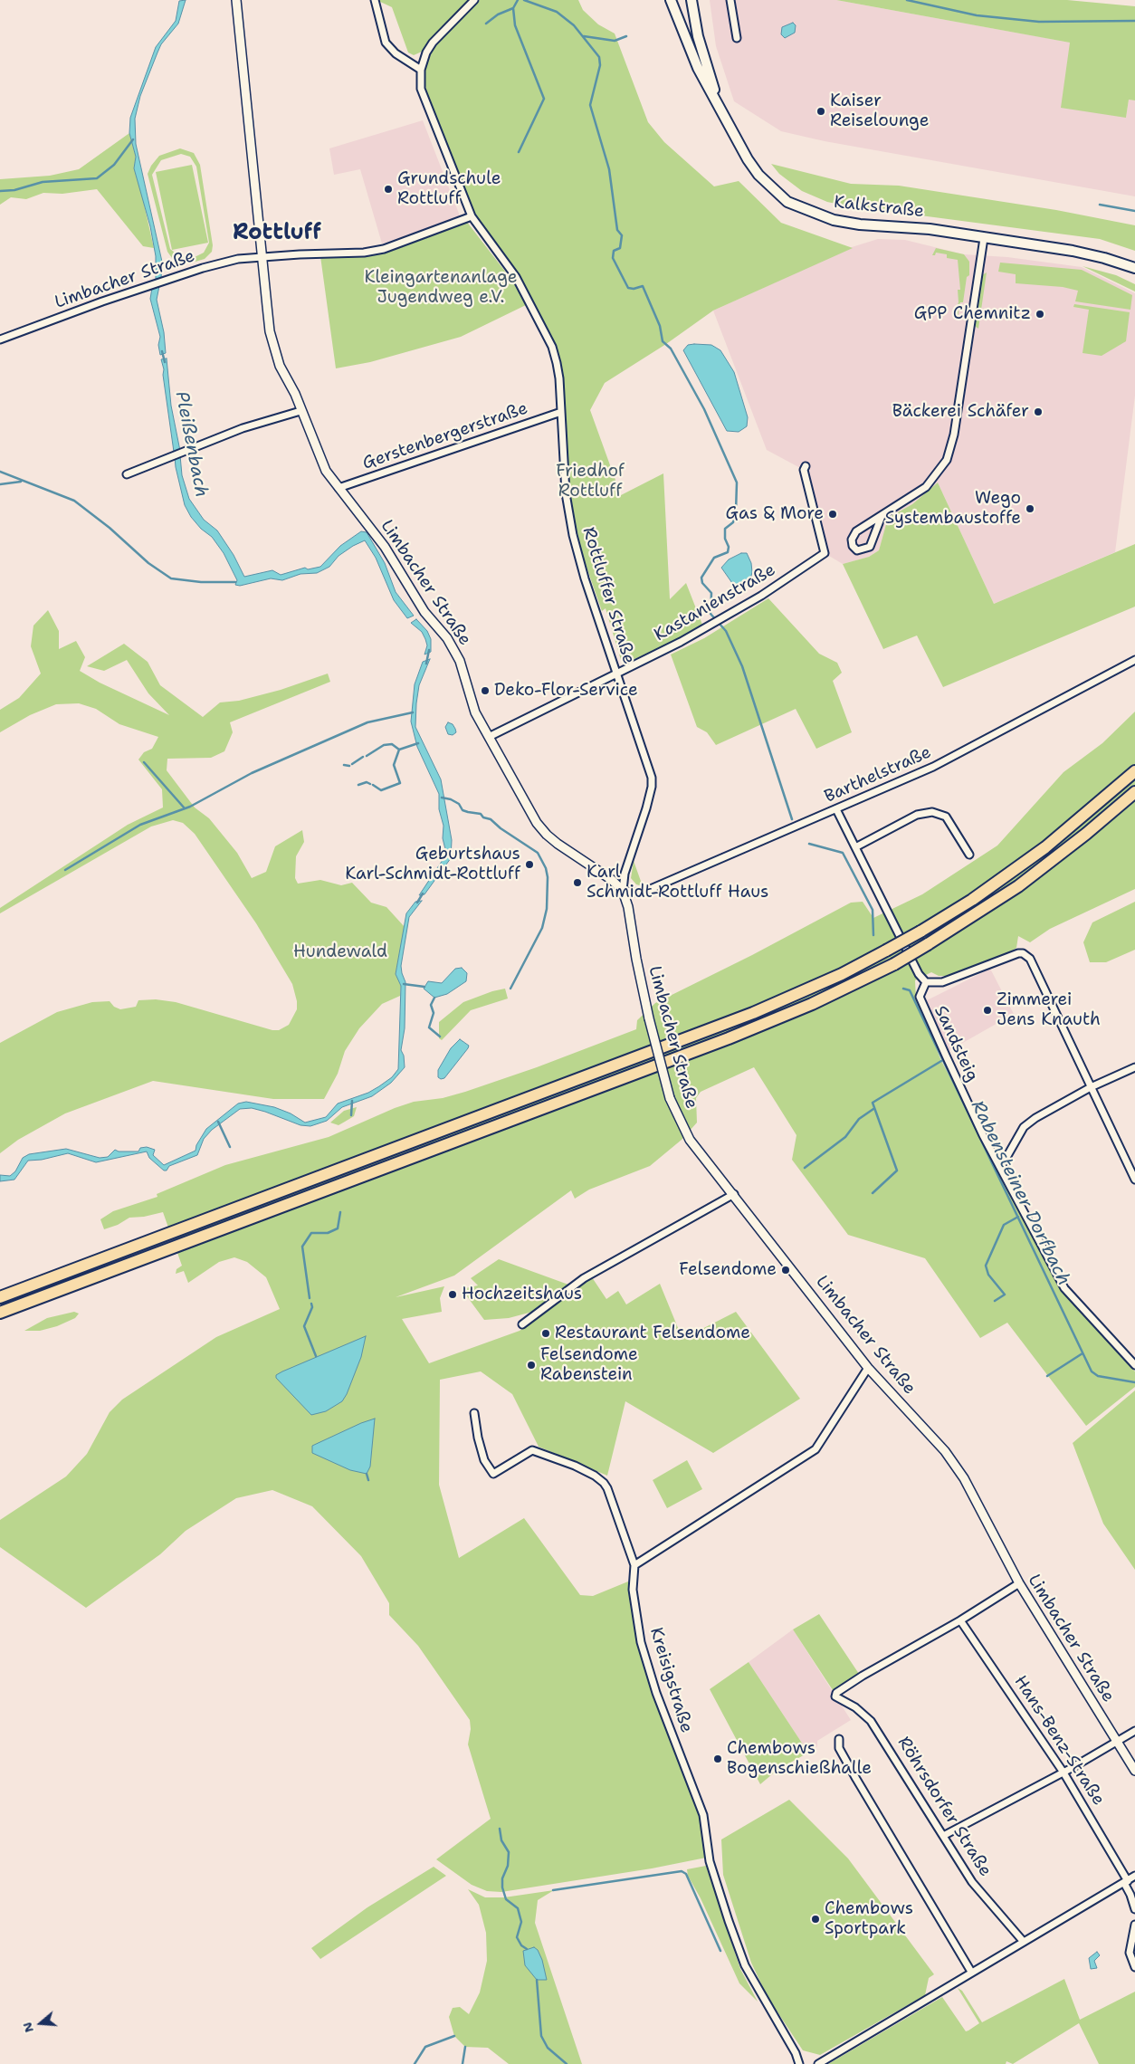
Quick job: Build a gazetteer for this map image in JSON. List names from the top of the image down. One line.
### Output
{"streets":{"main road":["Kalkstraße"],"street":["Limbacher Straße","Gerstenbergerstraße","Rottluffer Straße","Kastanienstraße","Barthelstraße","Sandsteig","Kreisigstraße","Hans-Benz-Straße","Röhrsdorfer Straße"]},"crossings":[["Limbacher Straße","Gerstenbergerstraße"],["Limbacher Straße","Rottluffer Straße"],["Limbacher Straße","Kastanienstraße"],["Limbacher Straße","Barthelstraße"],["Gerstenbergerstraße","Rottluffer Straße"],["Rottluffer Straße","Kastanienstraße"],["Rottluffer Straße","Barthelstraße"],["Hans-Benz-Straße","Röhrsdorfer Straße"]],"districts":["Rottluff"],"water":["Pleißenbach","Rabensteiner Dorfbach"],"parks":["Kleingartenanlage Jugendweg e.V.","Friedhof Rottluff","Hundewald"],"places":["Kaiser Reiselounge","Grundschule Rottluff","GPP Chemnitz","Bäckerei Schäfer","Wego Systembaustoffe","Gas & More","Deko-Flor-Service","Geburtshaus Karl-Schmidt-Rottluff","Karl Schmidt-Rottluff Haus","Zimmerei Jens Knauth","Felsendome","Hochzeitshaus","Restaurant Felsendome","Felsendome Rabenstein","Chembows Bogenschießhalle","Chembows Sportpark"],"north":"left"}
